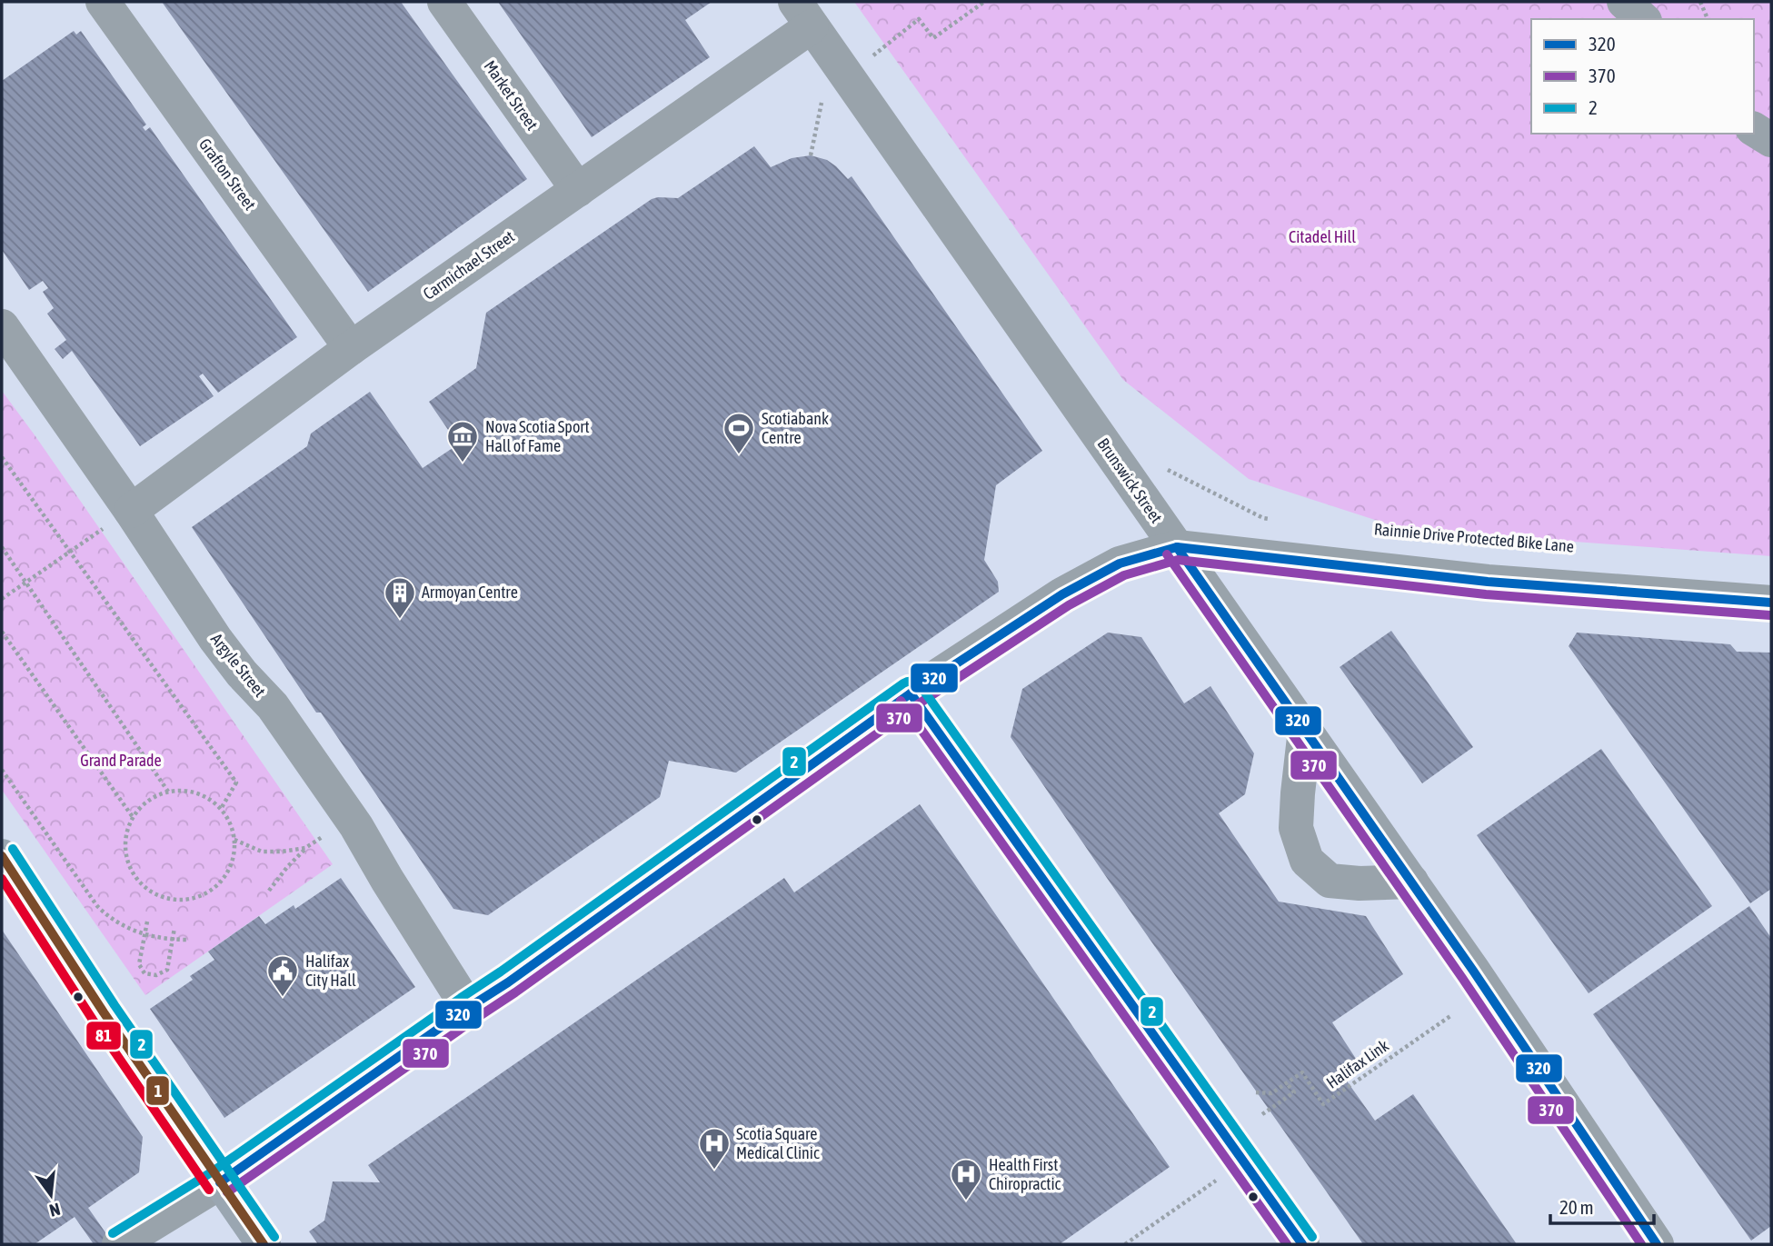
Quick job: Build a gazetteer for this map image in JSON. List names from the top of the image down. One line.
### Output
{"streets":{"street":["Market Street","Grafton Street","Carmichael Street","Brunswick Street","Argyle Street"],"path":["Halifax Link"]},"crossings":[["Market Street","Carmichael Street"],["Grafton Street","Carmichael Street"],["Carmichael Street","Brunswick Street"],["Carmichael Street","Argyle Street"]],"parks":["Citadel Hill","Grand Parade"],"places":{"sports":["Scotiabank Centre"],"museum":["Nova Scotia Sport Hall of Fame"],"building":["Armoyan Centre"],"public building":["Halifax City Hall"],"hospital":["Scotia Square Medical Clinic","Health First Chiropractic"]},"lines":["transit line 320","transit line 370","transit line 2","transit line 1","transit line 81"],"legend":["320","370","2"],"scale_bar":"20 m","north":"bottom"}
